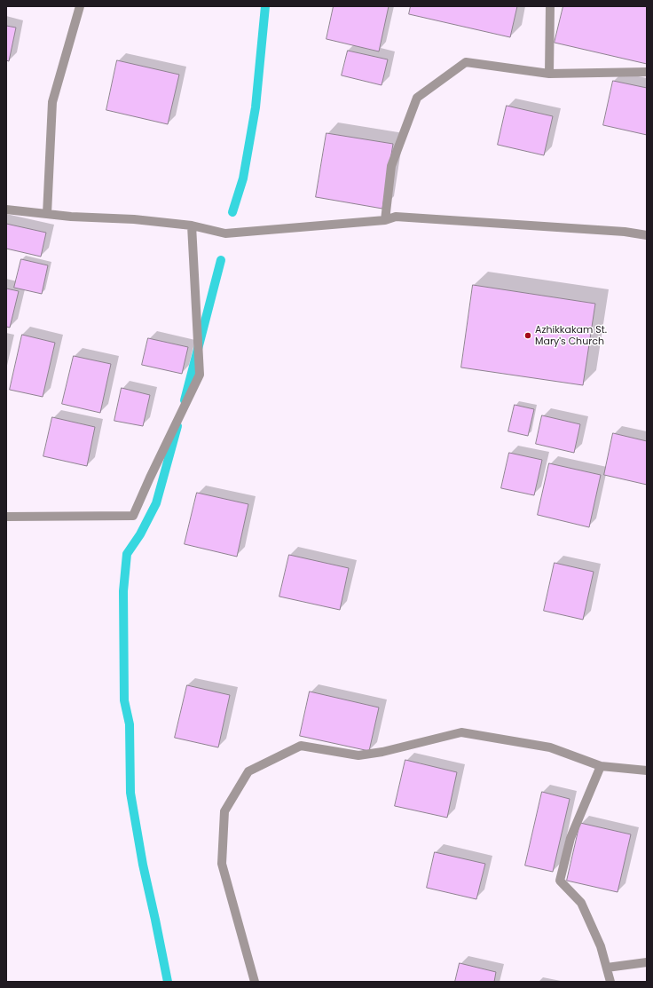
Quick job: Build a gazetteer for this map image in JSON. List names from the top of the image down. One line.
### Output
{"places":["Azhikkakam St. Mary's Church"]}
